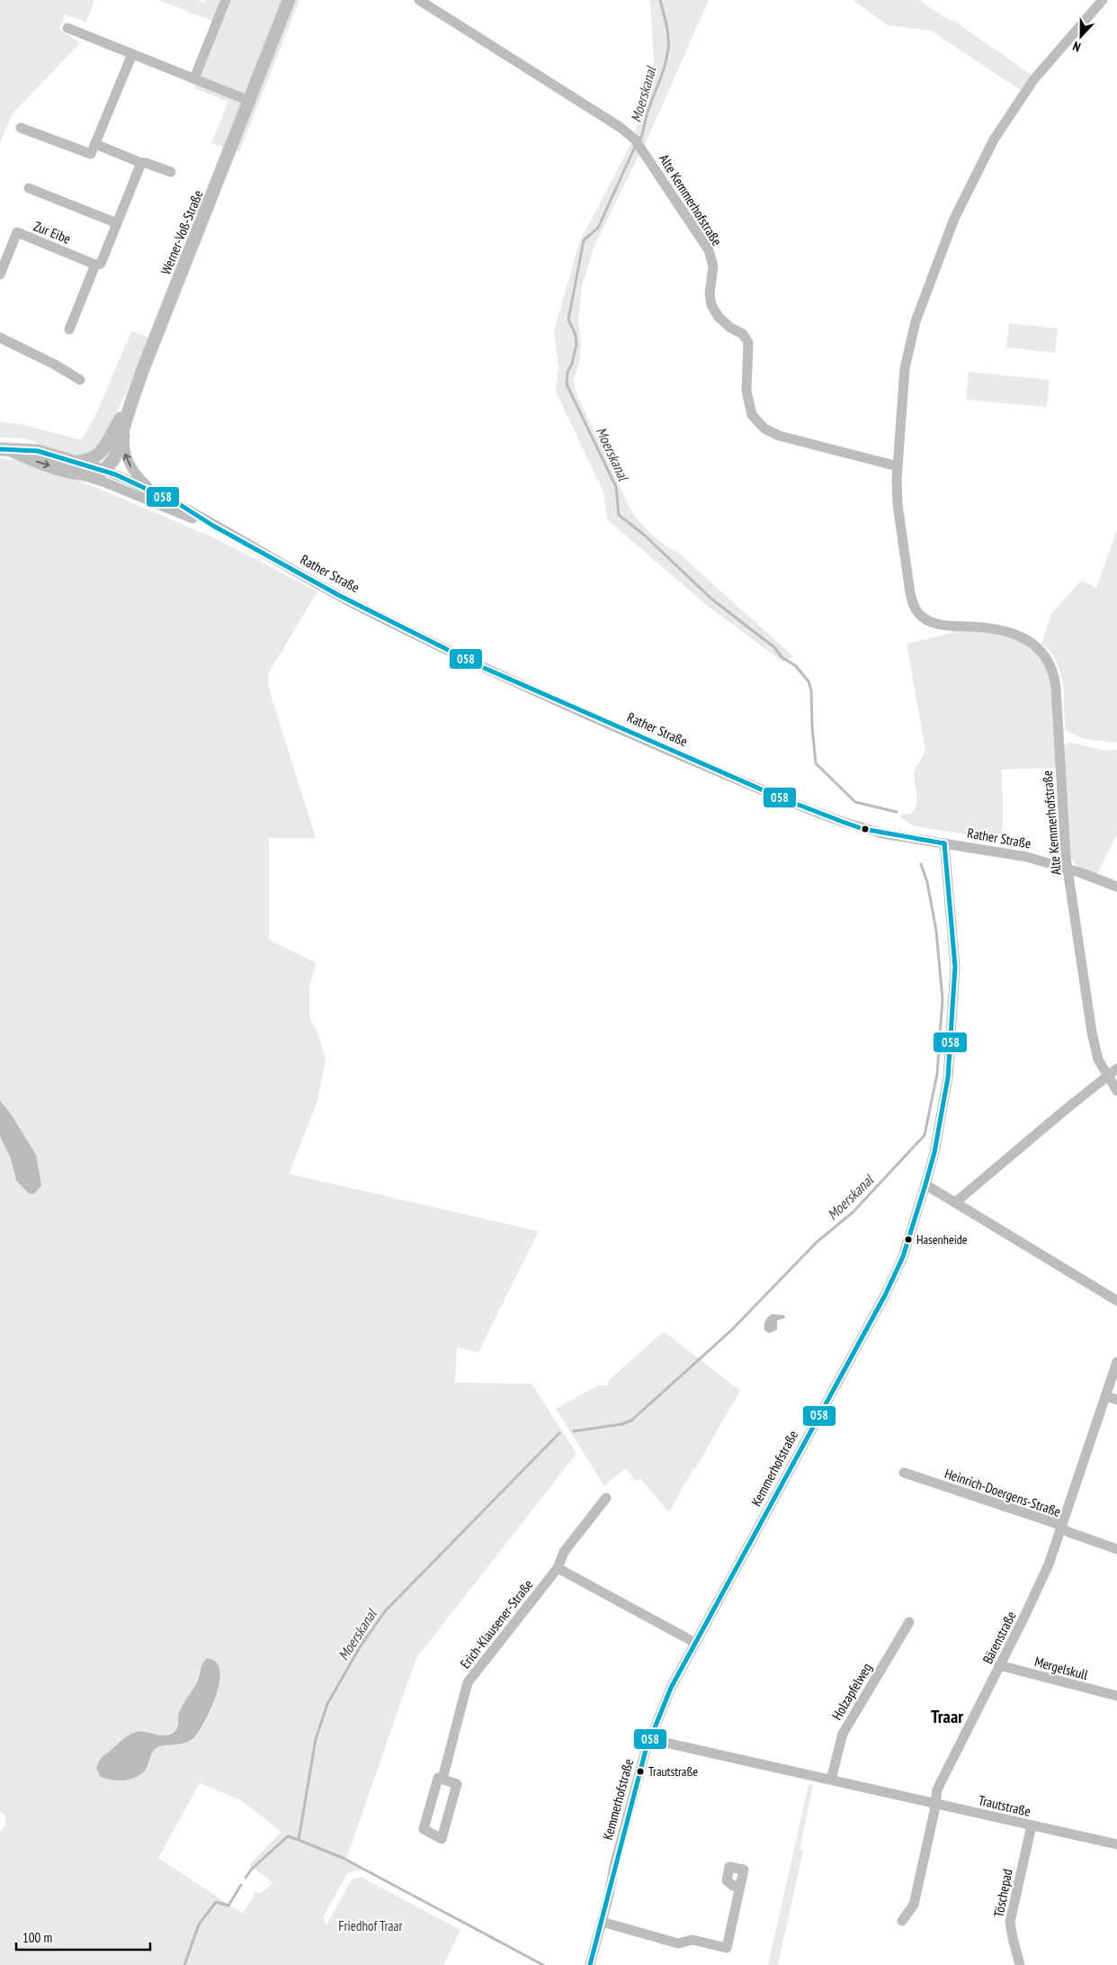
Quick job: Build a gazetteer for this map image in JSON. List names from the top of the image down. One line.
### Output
{"streets":{"main road":["Werner-Voß-Straße","Rather Straße"],"street":["Alte Kemmerhofstraße","Zur Eibe","Kemmerhofstraße","Heinrich-Doergens-Straße","Erich-Klausener-Straße","Bärenstraße","Mergelskull","Holzapfelweg","Trautstraße","Töschepad"]},"crossings":[["Alte Kemmerhofstraße","Rather Straße"],["Werner-Voß-Straße","Rather Straße"],["Rather Straße","Kemmerhofstraße"],["Kemmerhofstraße","Trautstraße"],["Heinrich-Doergens-Straße","Bärenstraße"],["Bärenstraße","Mergelskull"],["Bärenstraße","Trautstraße"],["Holzapfelweg","Trautstraße"],["Trautstraße","Töschepad"]],"districts":["Traar"],"water":["Moerskanal"],"parks":["Friedhof Traar"],"places":["Hasenheide","Trautstraße"],"lines":["transit line 058"],"scale_bar":"100 m","north":"bottom"}
